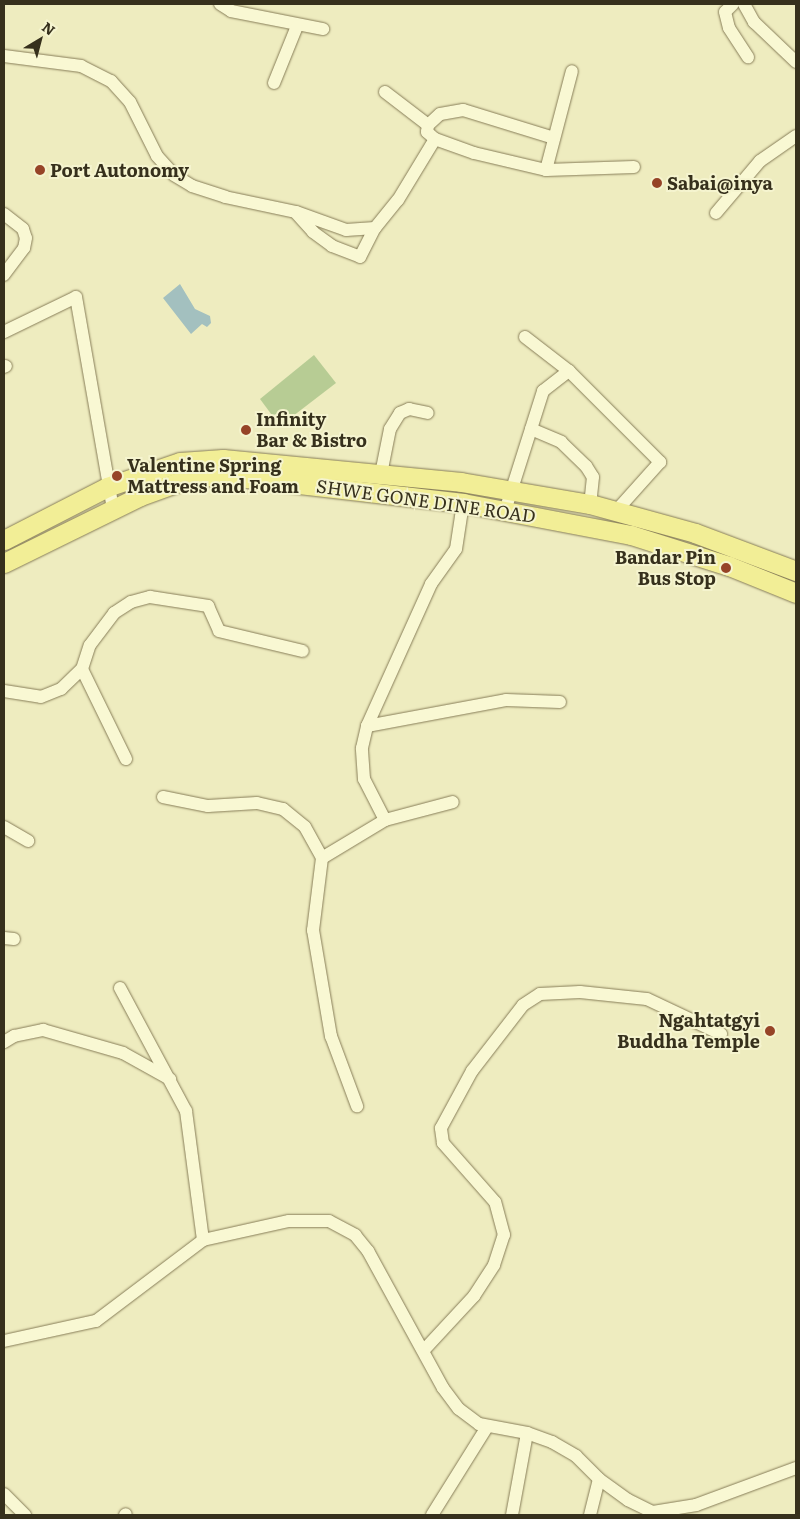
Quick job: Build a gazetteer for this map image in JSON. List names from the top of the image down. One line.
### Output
{"streets":{"main road":["SHWE GONE DINE ROAD"]},"places":["Port Autonomy","Sabai@inya","Infinity Bar & Bistro","Valentine Spring Mattress and Foam","Bandar Pin Bus Stop","Ngahtatgyi Buddha Temple"],"north":"top right"}
